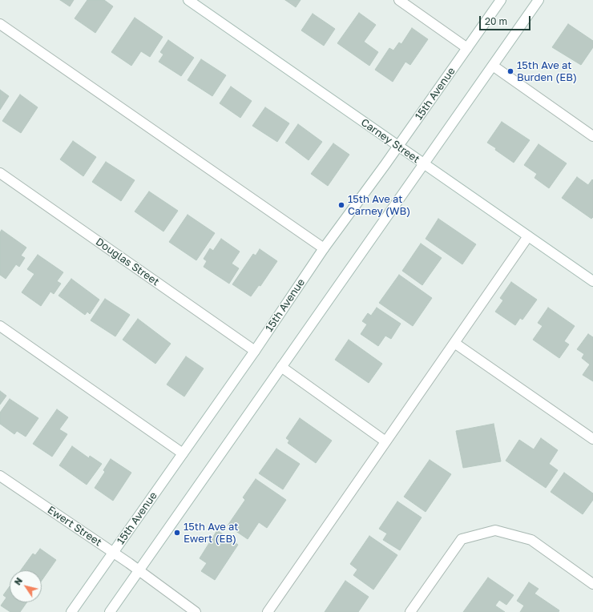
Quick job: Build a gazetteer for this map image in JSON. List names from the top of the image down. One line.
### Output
{"streets":{"main road":["15th Avenue","Carney Street","Douglas Street","Ewert Street"]},"crossings":[["15th Avenue","Carney Street"],["15th Avenue","Douglas Street"],["15th Avenue","Ewert Street"]],"places":["15th Ave at Burden (EB)","15th Ave at Carney (WB)","15th Ave at Ewert (EB)"],"scale_bar":"20 m","north":"top left"}
